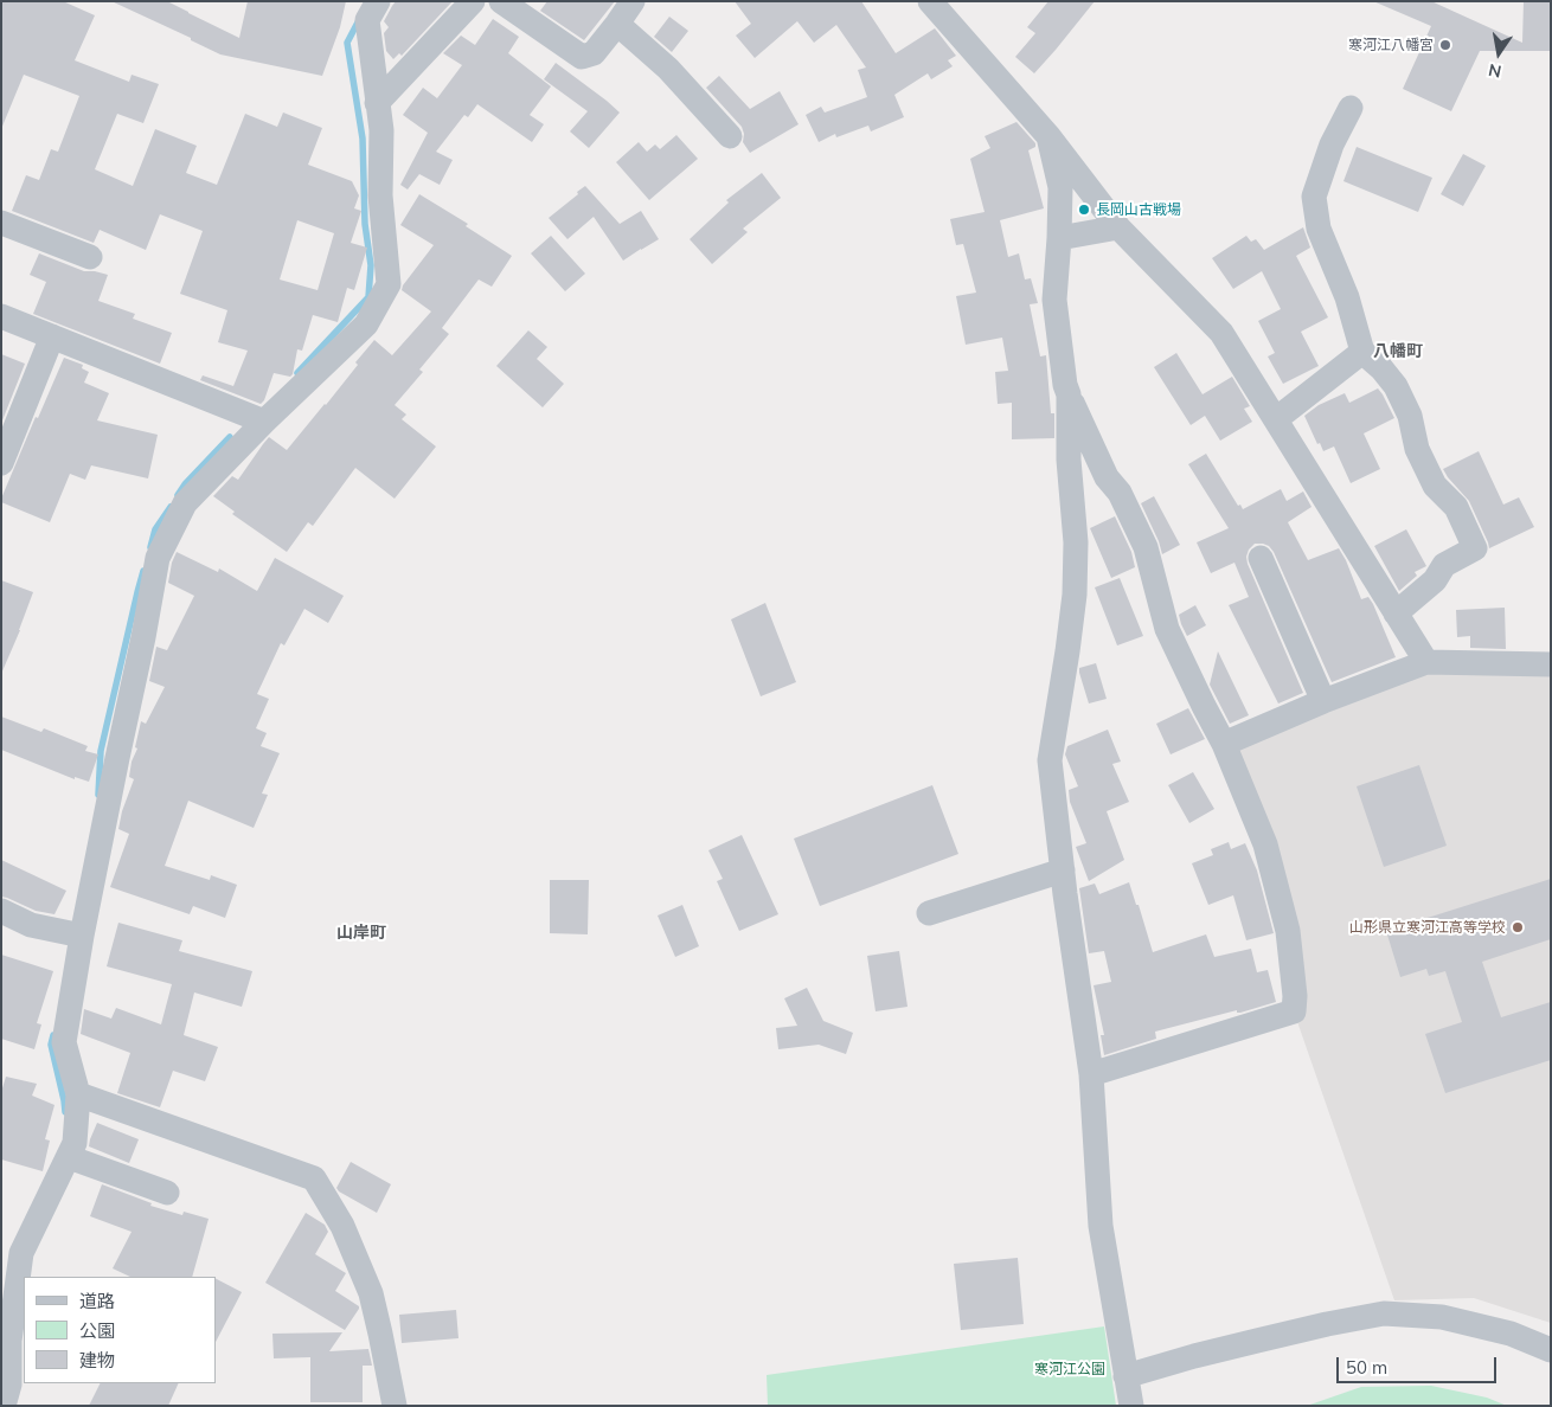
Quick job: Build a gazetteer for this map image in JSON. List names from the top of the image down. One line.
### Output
{"districts":["八幡町","山岸町"],"parks":["寒河江公園"],"places":["寒河江八幡宮","長岡山古戦場","山形県立寒河江高等学校"],"legend":["道路","公園","建物"],"scale_bar":"50 m","north":"bottom"}
